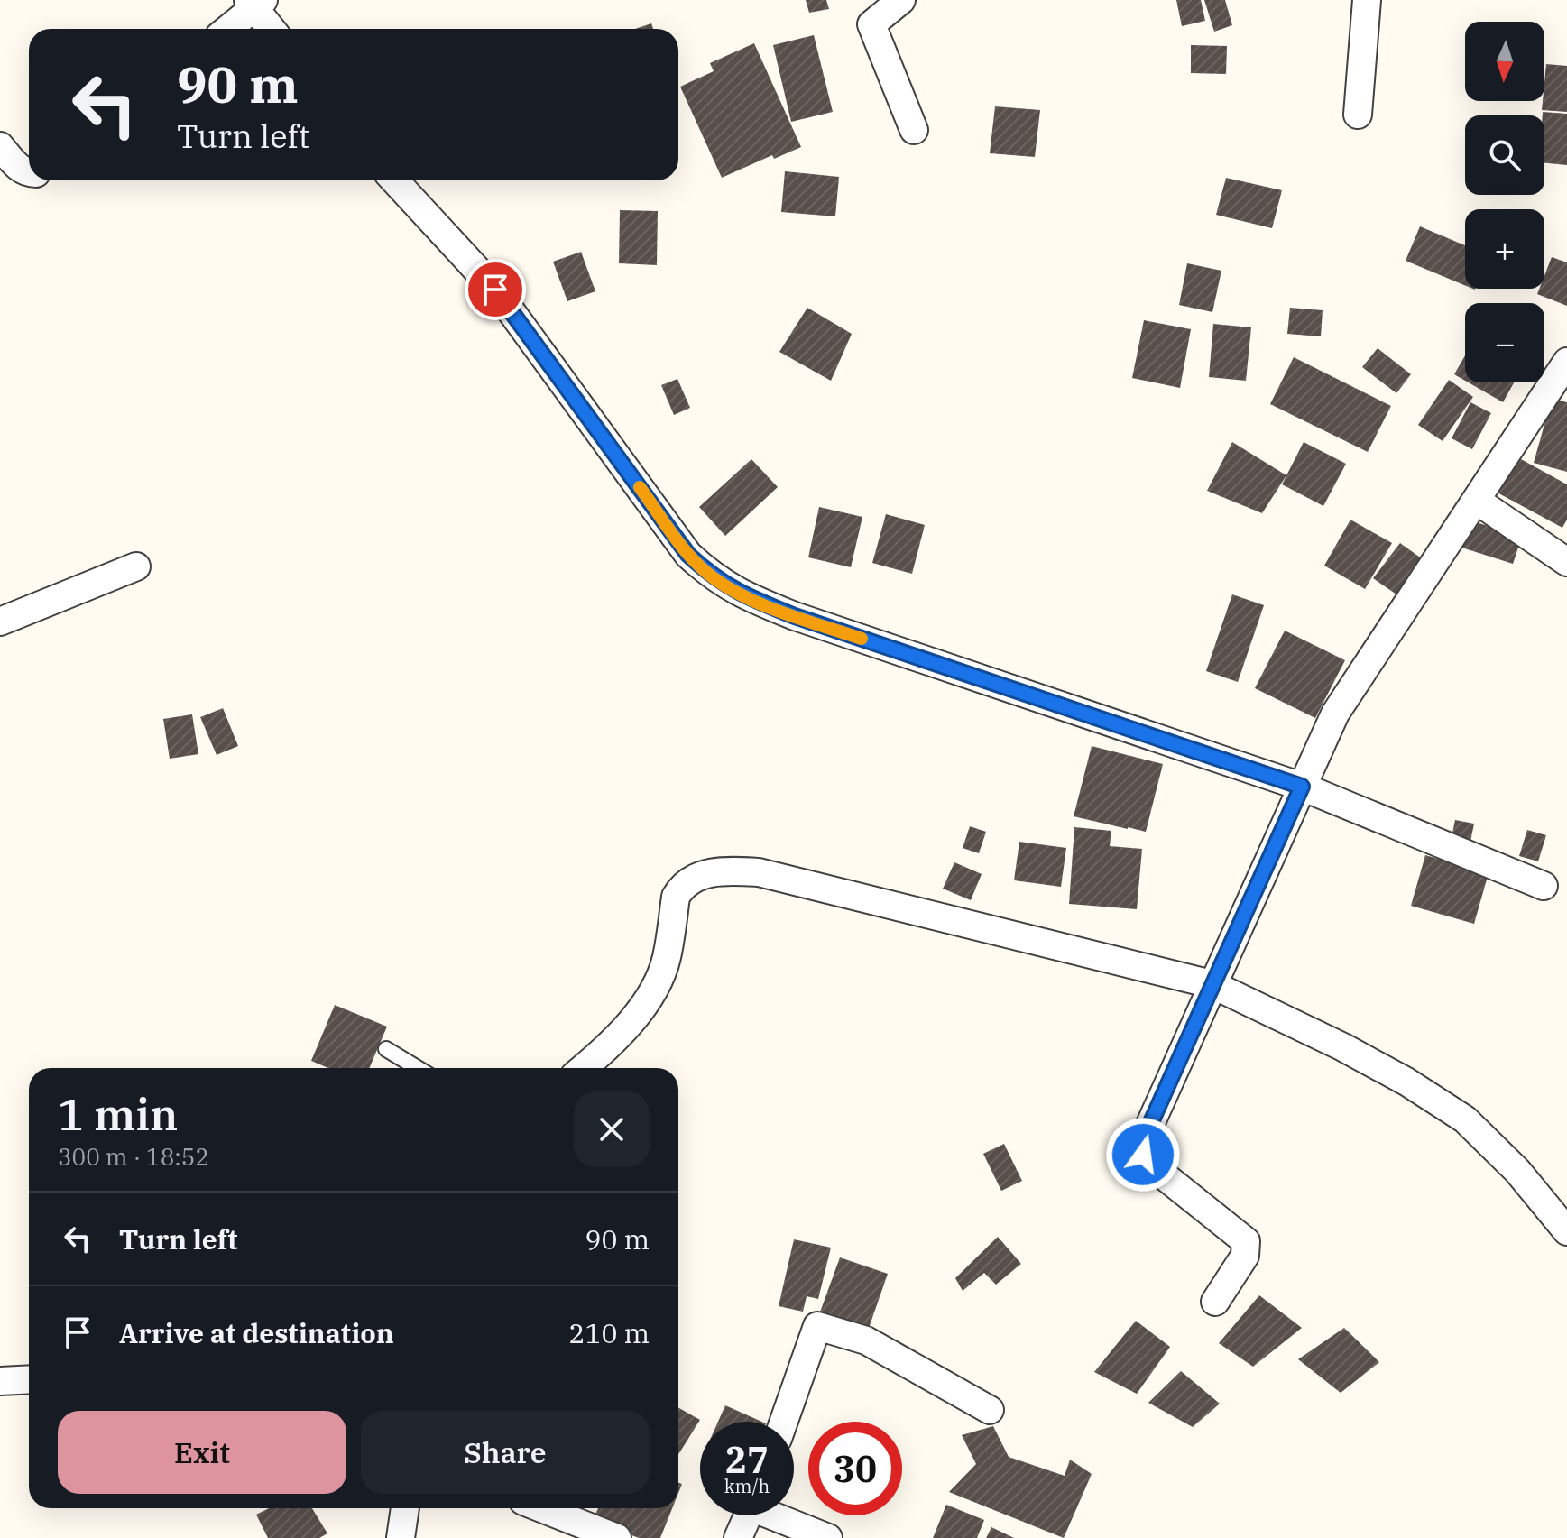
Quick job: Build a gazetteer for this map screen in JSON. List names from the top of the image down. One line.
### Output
{"north":"bottom","page":{"map_buttons":["+","−"],"turn":["90 m","Turn left"],"heading":["1 min","300 m · 18:52"],"list":[{"name":"Turn left","value":"90 m"},{"name":"Arrive at destination","value":"210 m"}],"buttons":["Exit","Share"],"speed":"27 km/h","limit":"30"}}
